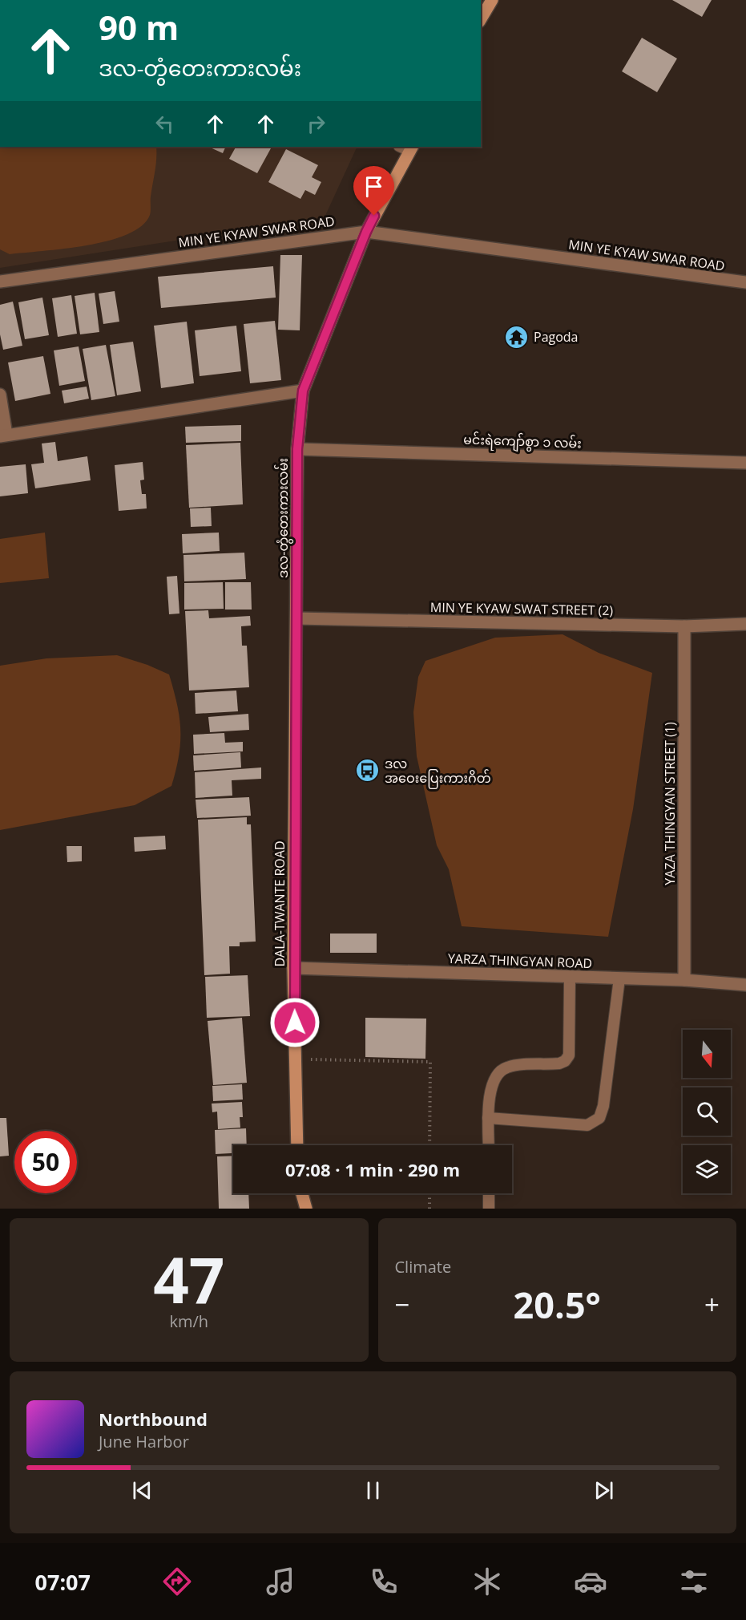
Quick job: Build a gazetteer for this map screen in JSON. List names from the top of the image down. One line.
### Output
{"streets":{"main road":["ဒလ-တွံတေးကားလမ်း","DALA-TWANTE ROAD"],"street":["MIN YE KYAW SWAR ROAD","မင်းရဲကျော်စွာ ၁ လမ်း","MIN YE KYAW SWAT STREET (2)","YAZA THINGYAN STREET (1)","YARZA THINGYAN ROAD"]},"crossings":[["MIN YE KYAW SWAR ROAD","ဒလ-တွံတေးကားလမ်း"],["မင်းရဲကျော်စွာ ၁ လမ်း","ဒလ-တွံတေးကားလမ်း"],["ဒလ-တွံတေးကားလမ်း","MIN YE KYAW SWAT STREET (2)"],["ဒလ-တွံတေးကားလမ်း","DALA-TWANTE ROAD"],["MIN YE KYAW SWAT STREET (2)","YAZA THINGYAN STREET (1)"],["YAZA THINGYAN STREET (1)","YARZA THINGYAN ROAD"],["DALA-TWANTE ROAD","YARZA THINGYAN ROAD"]],"places":{"temple":["Pagoda"],"bus stop":["ဒလ အဝေးပြေးကားဂိတ်"]},"north":"bottom","page":{"turn":["90 m","ဒလ-တွံတေးကားလမ်း"],"limit":"50","trip":"07:08 · 1 min · 290 m","tile":[["47","km/h"],"Climate"],"heat":["−","20.5°","+"],"song":["Northbound","June Harbor"],"tabs":"07:07"}}
